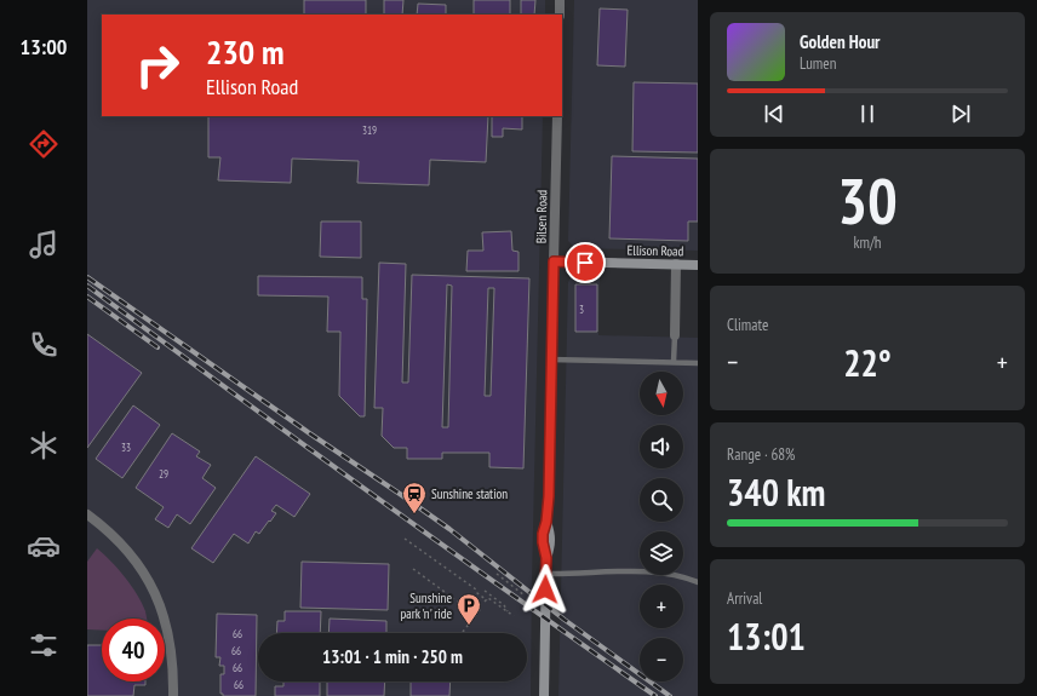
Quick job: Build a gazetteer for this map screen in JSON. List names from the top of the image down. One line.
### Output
{"streets":{"street":["Bilsen Road","Ellison Road"]},"crossings":[["Bilsen Road","Ellison Road"]],"places":{"station":["Sunshine station"],"parking":["Sunshine park 'n' ride"]},"house_numbers":["319","3","33","29","66","66","66","66"],"north":"bottom","page":{"tabs":"13:00","turn":["230 m","Ellison Road"],"song":["Golden Hour","Lumen"],"tile":[["30","km/h"],"Climate",["Range · 68%","340 km"],["Arrival","13:01"]],"heat":["−","22°","+"],"map_buttons":["+","−"],"limit":"40","trip":"13:01 · 1 min · 250 m"}}
